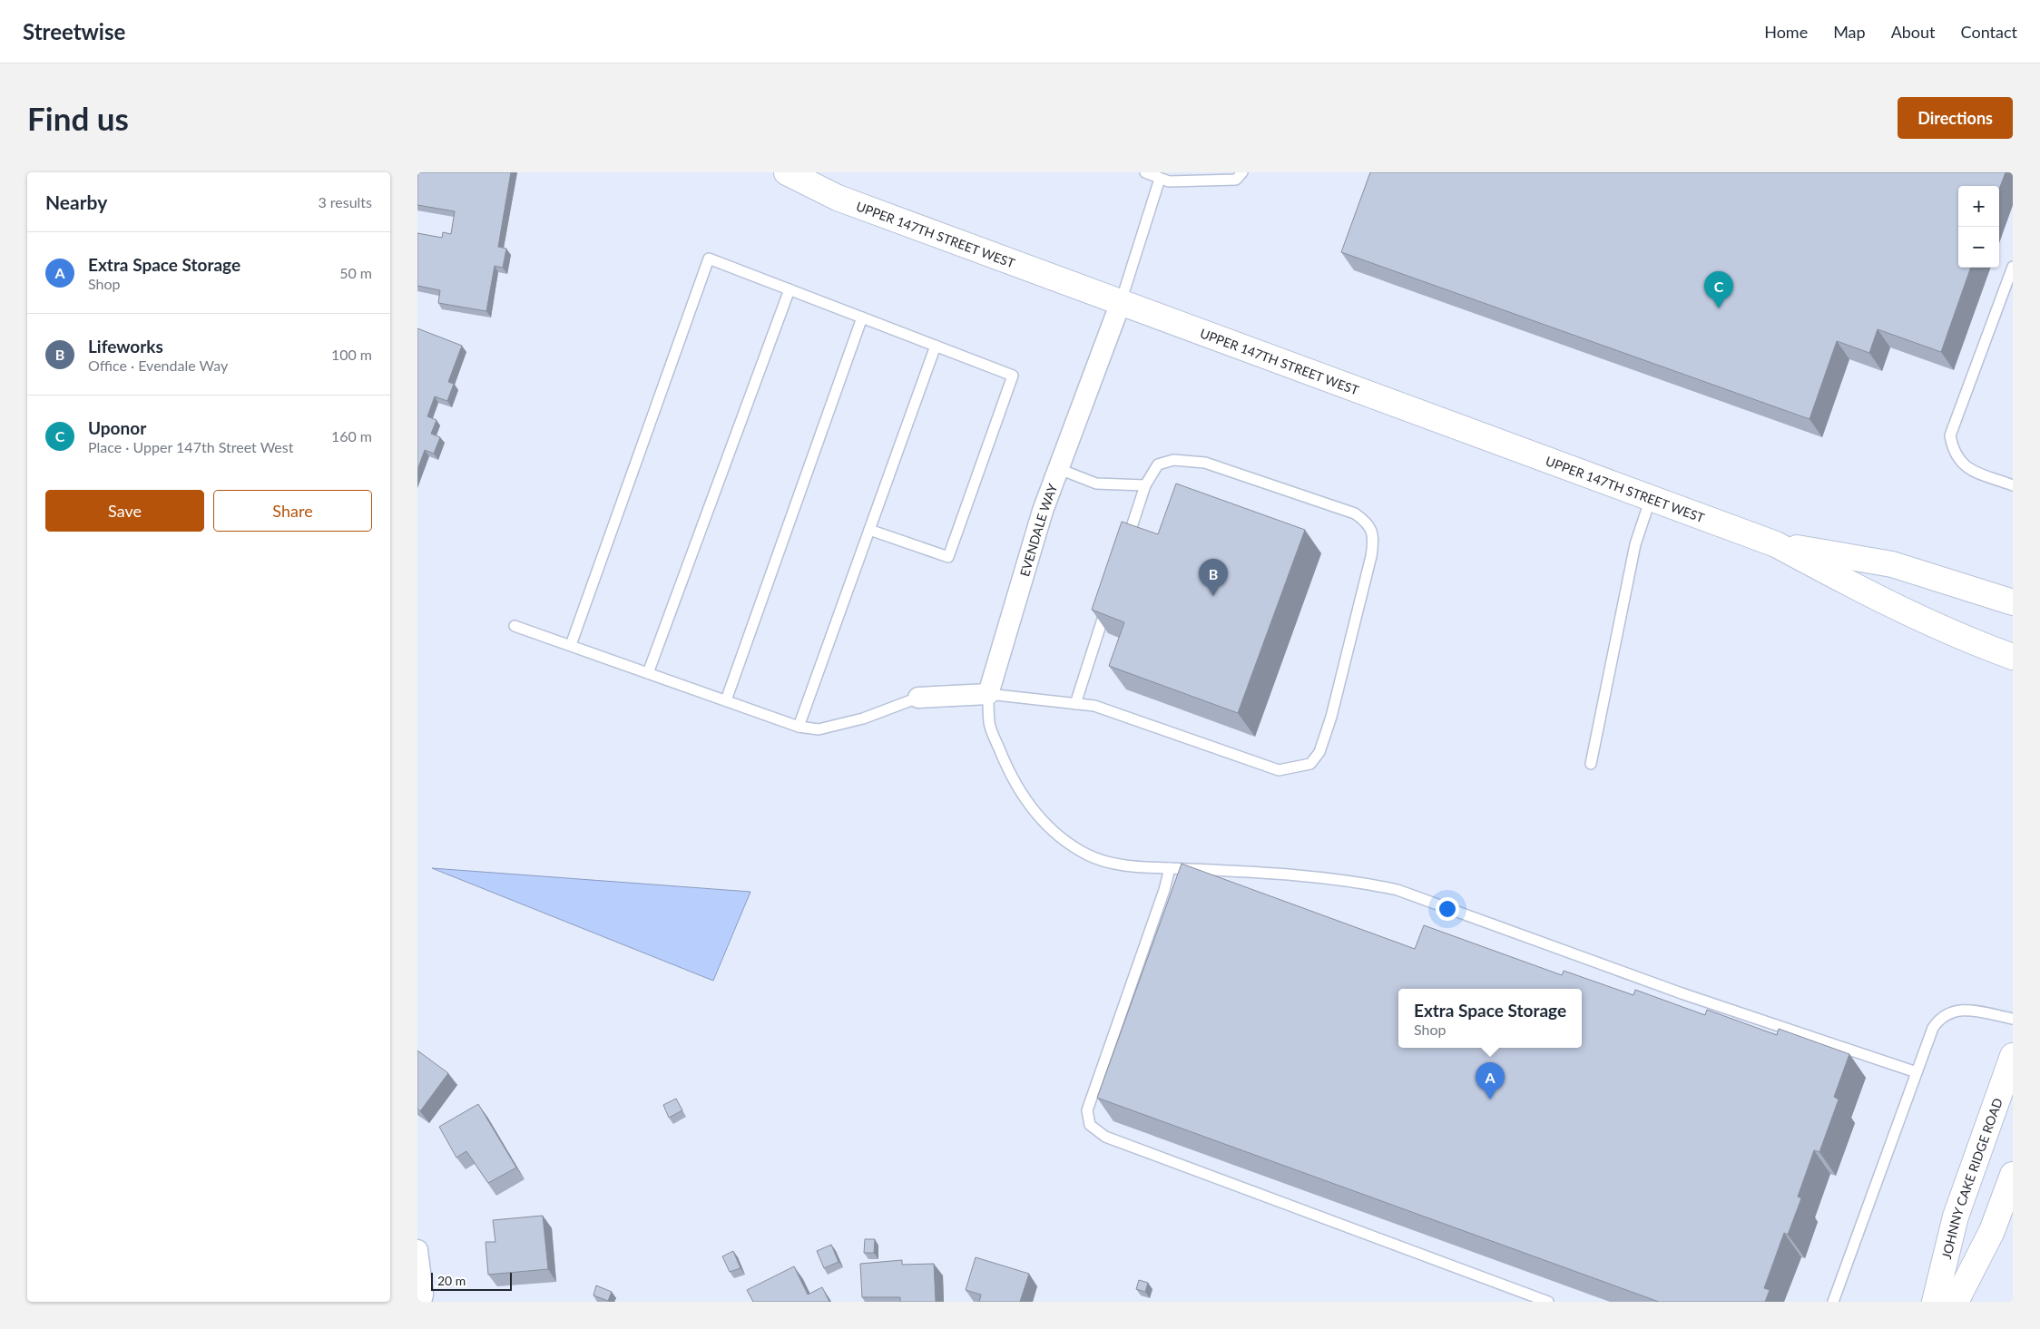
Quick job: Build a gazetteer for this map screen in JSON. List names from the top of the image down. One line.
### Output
{"streets":{"street":["UPPER 147TH STREET WEST","EVENDALE WAY","JOHNNY CAKE RIDGE ROAD"]},"crossings":[["UPPER 147TH STREET WEST","EVENDALE WAY"]],"scale_bar":"20 m","page":{"header":"Streetwise","nav":["Home","Map","About","Contact"],"buttons":["Directions",["Save","Share"]],"title":"Find us","heading":["Nearby","3 results"],"map_buttons":["+","−"],"list":[{"mark":"A","name":"Extra Space Storage","note":"Shop","value":"50 m"},{"mark":"B","name":"Lifeworks","note":"Office · Evendale Way","value":"100 m"},{"mark":"C","name":"Uponor","note":"Place · Upper 147th Street West","value":"160 m"}],"pins":["C","B","A"],"popup":["Extra Space Storage","Shop"],"scale":"20 m"}}
